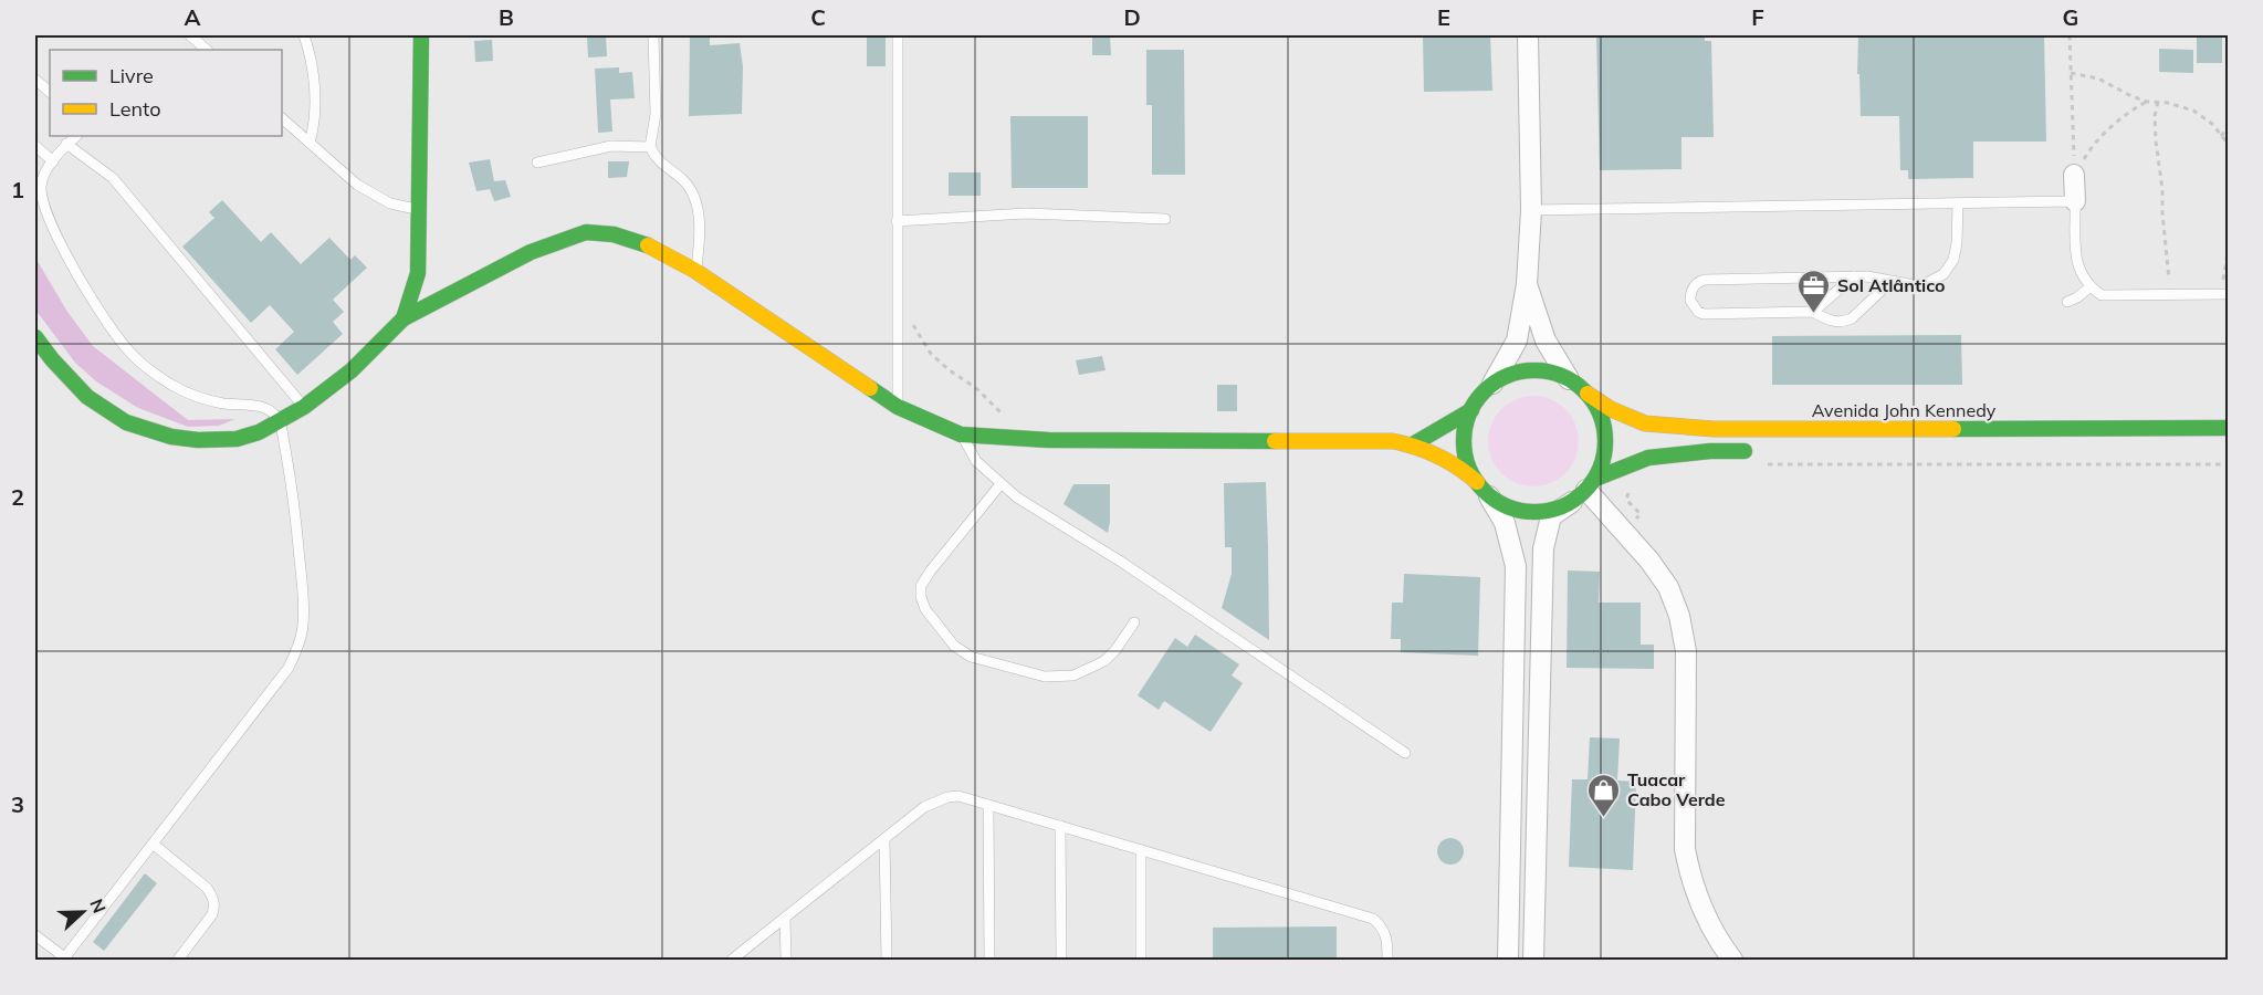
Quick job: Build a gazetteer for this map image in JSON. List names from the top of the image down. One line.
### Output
{"streets":{"main road":["Avenida John Kennedy"]},"places":{"office":["Sol Atlântico"],"shop":["Tuacar Cabo Verde"]},"legend":["Livre","Lento"],"north":"right","grid":{"columns":["A","B","C","D","E","F","G"],"rows":["1","2","3"]}}
